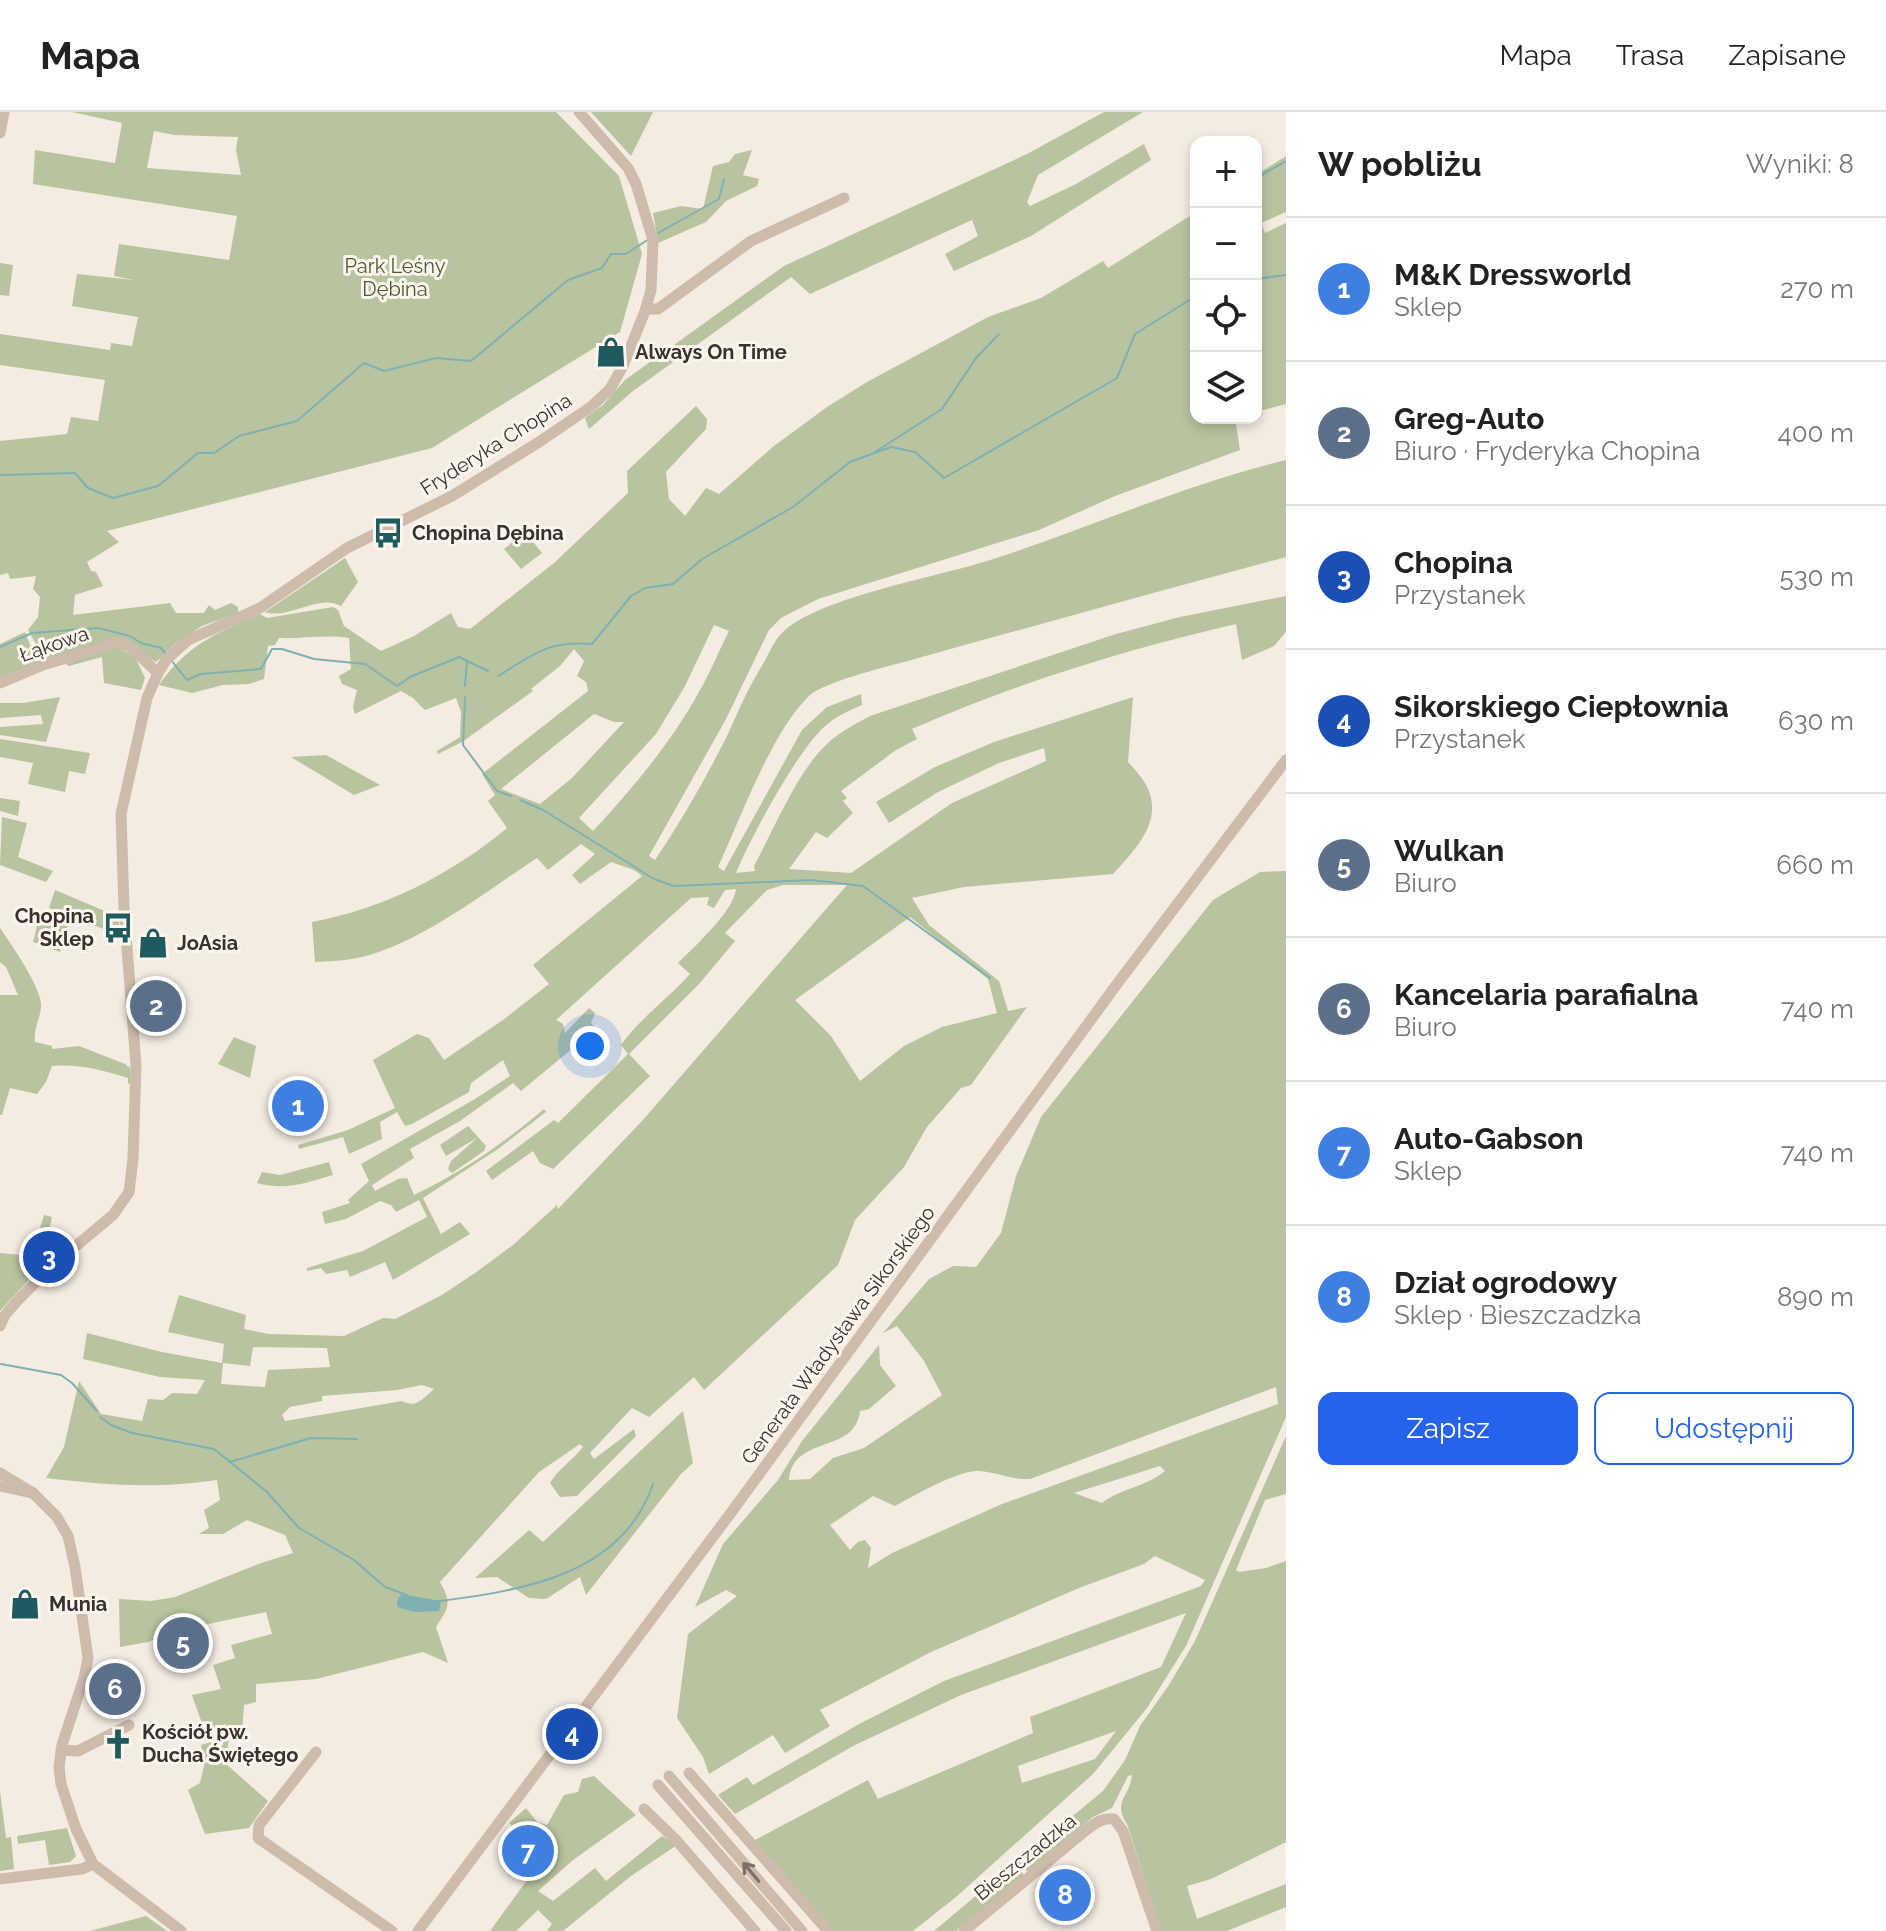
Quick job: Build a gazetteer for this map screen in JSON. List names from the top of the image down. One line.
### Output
{"streets":{"street":["Fryderyka Chopina","Łąkowa","Generała Władysława Sikorskiego","Bieszczadzka"]},"crossings":[["Fryderyka Chopina","Łąkowa"]],"parks":["Park Leśny Dębina"],"places":{"shop":["Always On Time","JoAsia","Munia"],"bus stop":["Chopina Dębina","Chopina Sklep"],"church":["Kościół pw. Ducha Świętego"]},"page":{"header":"Mapa","nav":["Mapa","Trasa","Zapisane"],"heading":["W pobliżu","Wyniki: 8"],"map_buttons":["+","−"],"list":[{"mark":"1","name":"M&K Dressworld","note":"Sklep","value":"270 m"},{"mark":"2","name":"Greg-Auto","note":"Biuro · Fryderyka Chopina","value":"400 m"},{"mark":"3","name":"Chopina","note":"Przystanek","value":"530 m"},{"mark":"4","name":"Sikorskiego Ciepłownia","note":"Przystanek","value":"630 m"},{"mark":"5","name":"Wulkan","note":"Biuro","value":"660 m"},{"mark":"6","name":"Kancelaria parafialna","note":"Biuro","value":"740 m"},{"mark":"7","name":"Auto-Gabson","note":"Sklep","value":"740 m"},{"mark":"8","name":"Dział ogrodowy","note":"Sklep · Bieszczadzka","value":"890 m"}],"pins":["2","1","3","5","6","4","7","8"],"buttons":["Zapisz","Udostępnij"]}}
